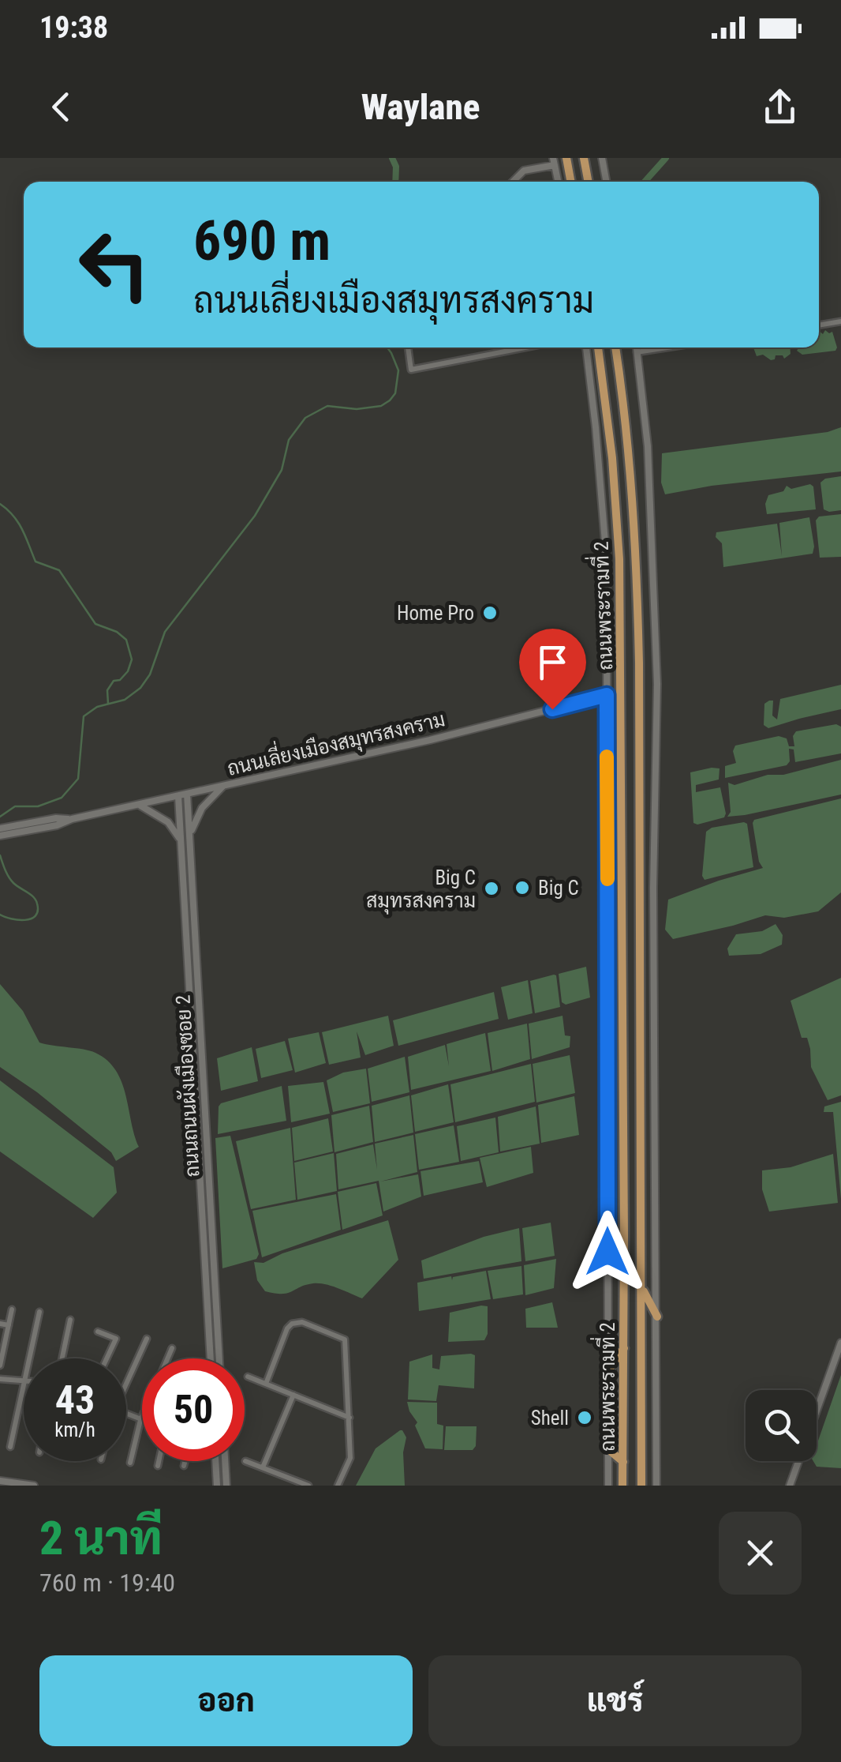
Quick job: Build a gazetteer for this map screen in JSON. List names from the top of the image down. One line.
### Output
{"streets":{"highway":["ถนนพระรามที่ 2"],"main road":["ถนนเลี่ยงเมืองสมุทรสงคราม","ถนนถนนผังเมืองซอย 2"]},"crossings":[["ถนนพระรามที่ 2","ถนนเลี่ยงเมืองสมุทรสงคราม"],["ถนนเลี่ยงเมืองสมุทรสงคราม","ถนนถนนผังเมืองซอย 2"]],"places":["Home Pro","Big C","Big C สมุทรสงคราม","Shell"],"page":{"status":"19:38","header":"Waylane","turn":["690 m","ถนนเลี่ยงเมืองสมุทรสงคราม"],"speed":"43 km/h","limit":"50","heading":["2 นาที","760 m · 19:40"],"buttons":["ออก","แชร์"]}}
